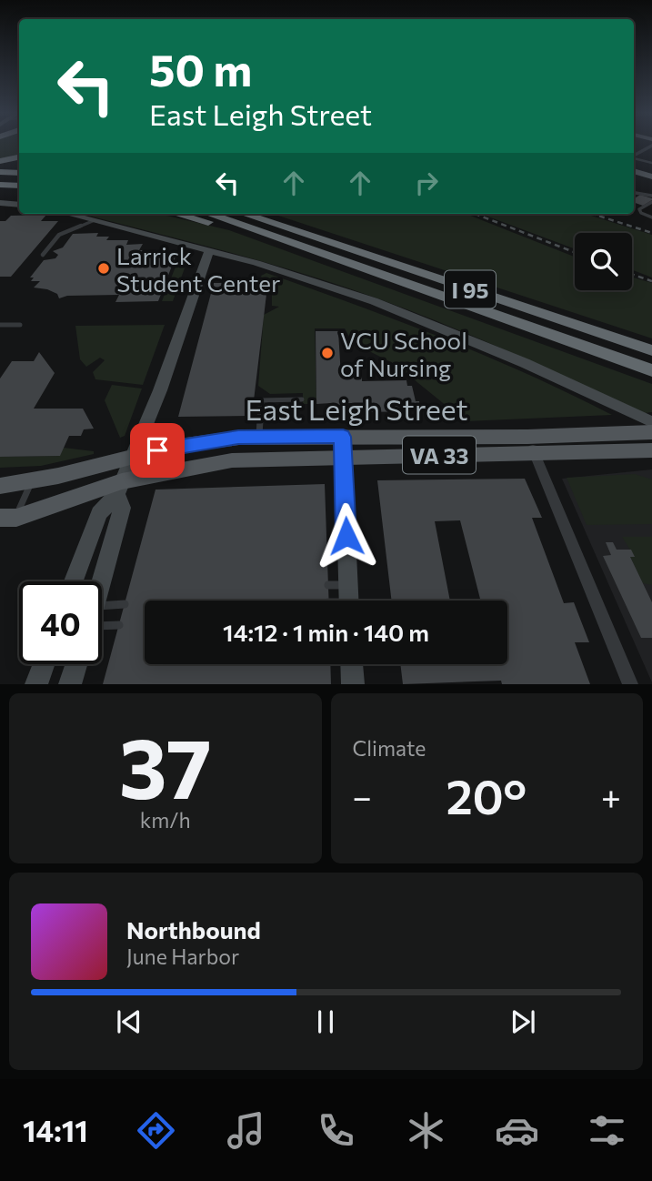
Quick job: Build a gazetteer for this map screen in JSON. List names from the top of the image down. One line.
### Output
{"streets":{"highway":["I 95"],"main road":["East Leigh Street","VA 33"]},"crossings":[["East Leigh Street","VA 33"]],"places":["Larrick Student Center","VCU School of Nursing"],"page":{"turn":["50 m","East Leigh Street"],"limit":"40","trip":"14:12 · 1 min · 140 m","tile":[["37","km/h"],"Climate"],"heat":["−","20°","+"],"song":["Northbound","June Harbor"],"tabs":"14:11"}}
